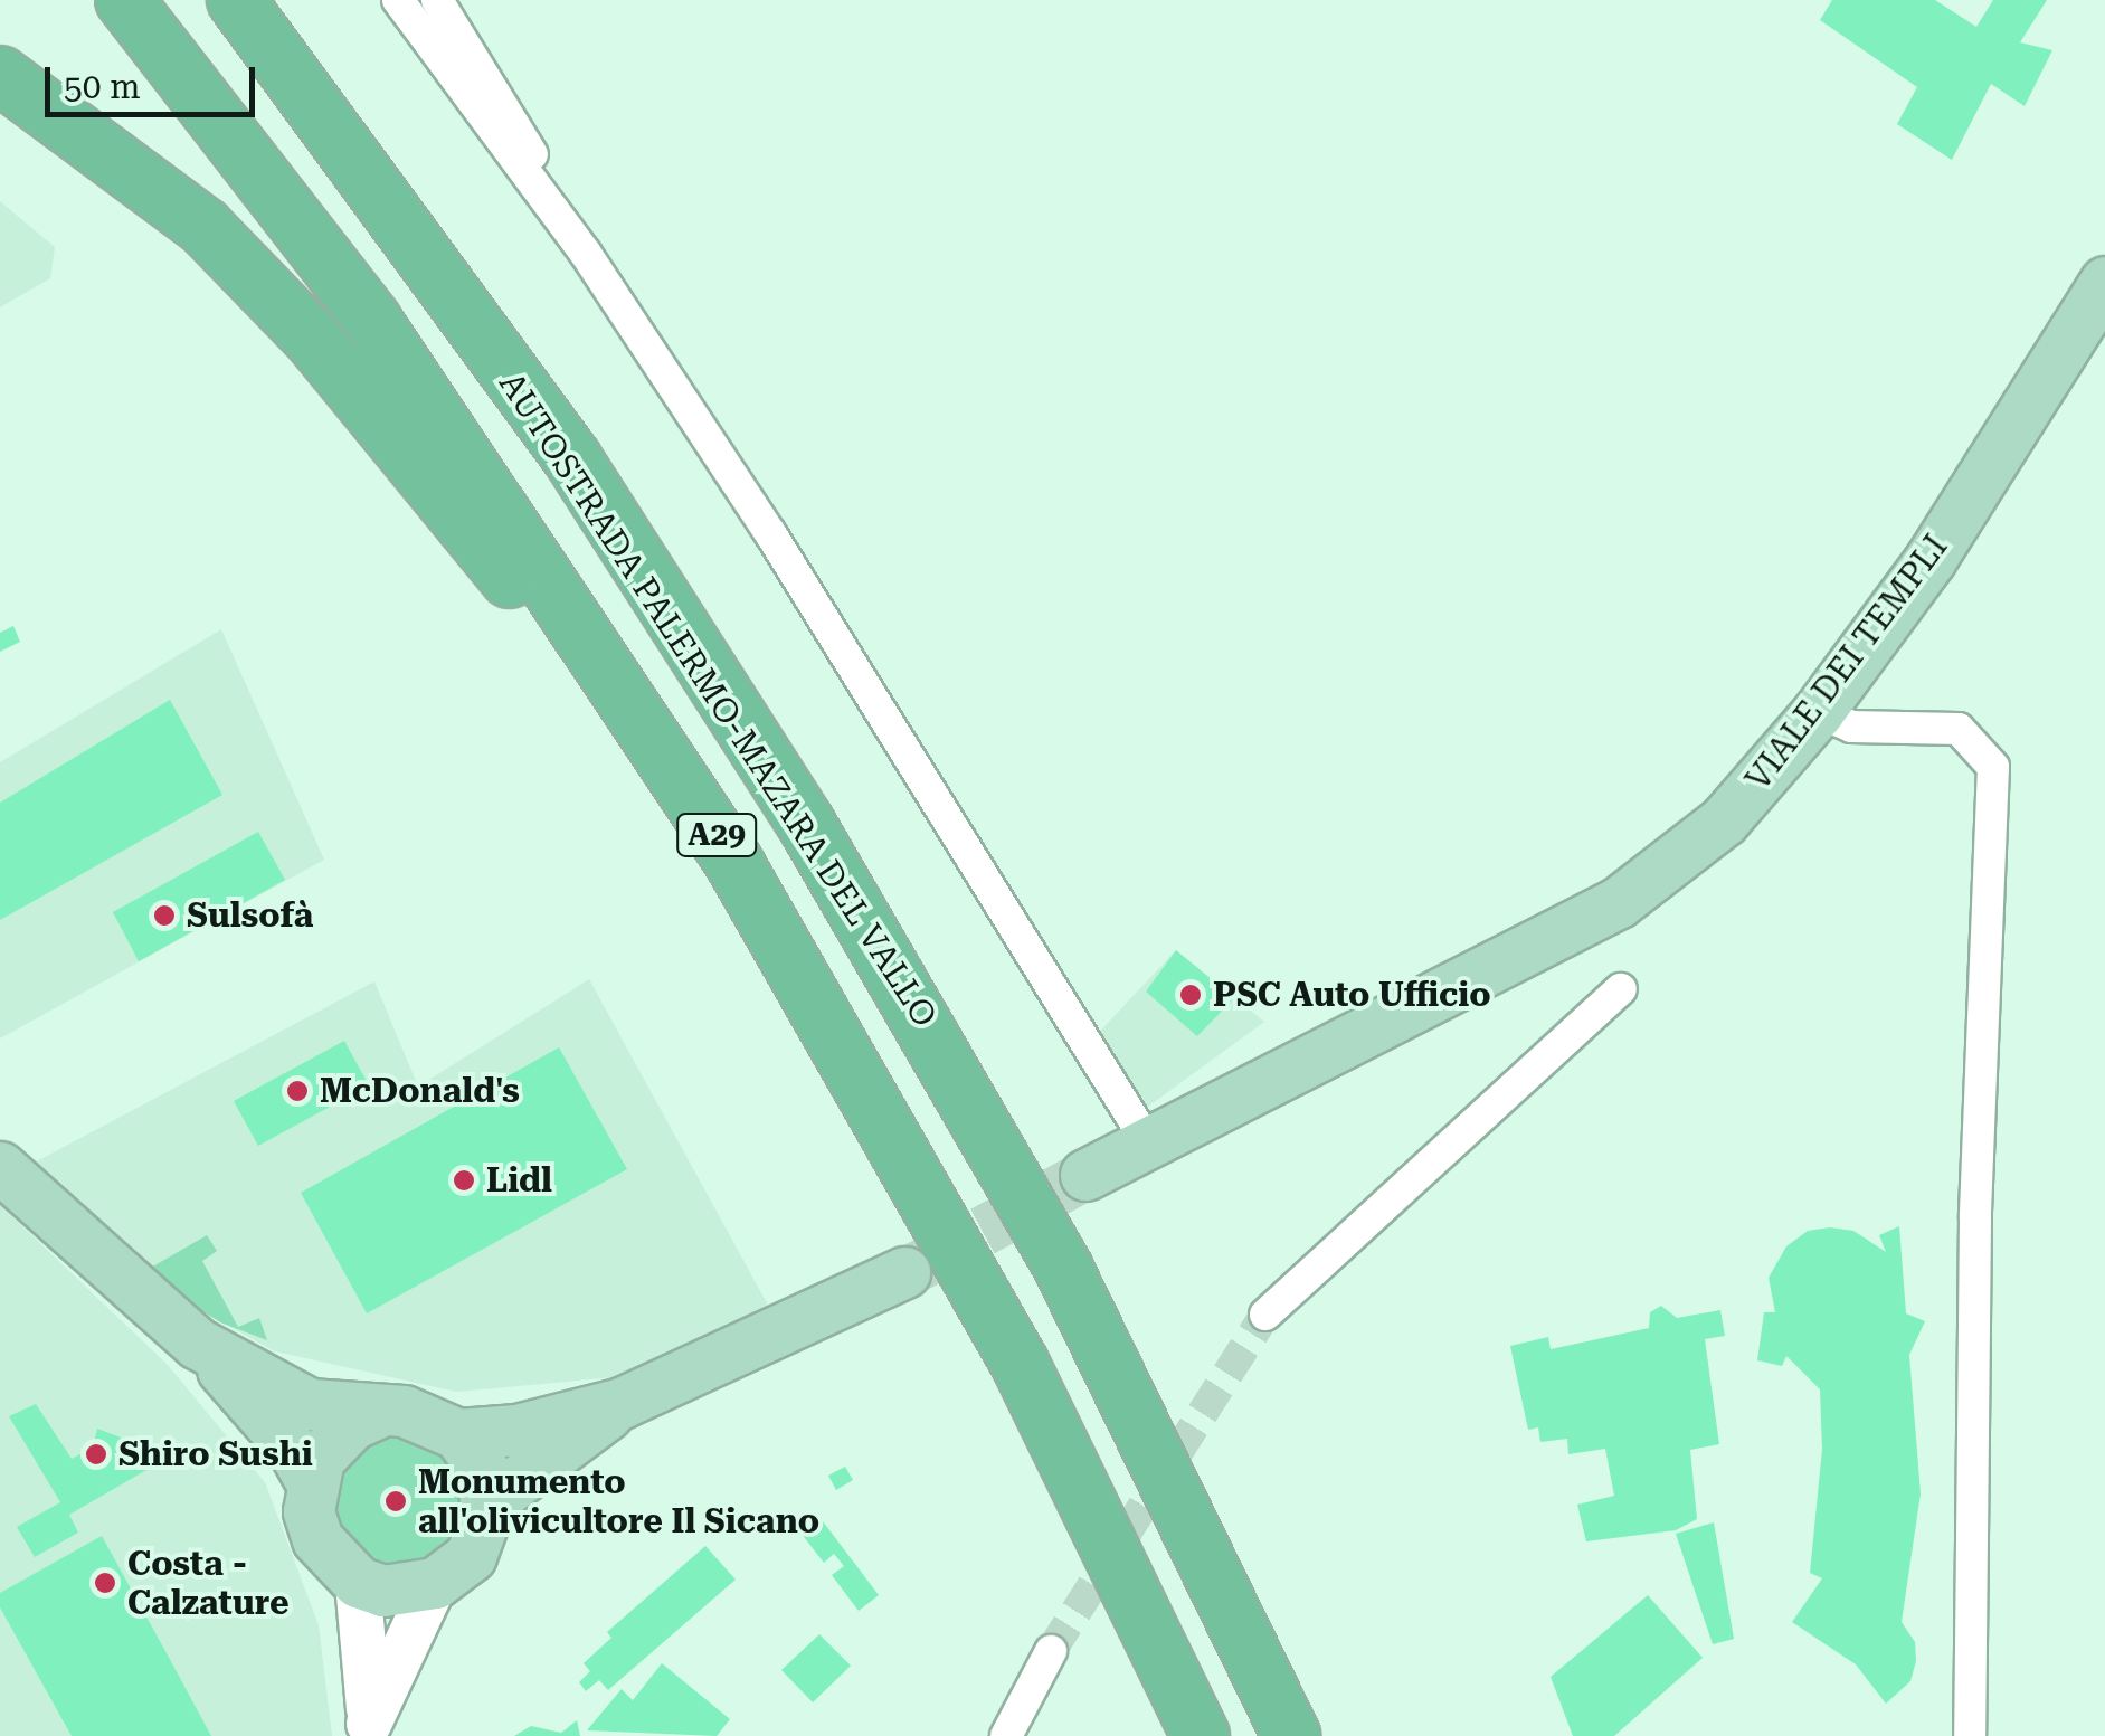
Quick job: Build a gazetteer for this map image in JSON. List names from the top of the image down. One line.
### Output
{"streets":{"highway":["AUTOSTRADA PALERMO-MAZARA DEL VALLO","A29"],"main road":["VIALE DEI TEMPLI"]},"places":["Sulsofà","PSC Auto Ufficio","McDonald's","Lidl","Shiro Sushi","Monumento all'olivicultore Il Sicano","Costa - Calzature"],"scale_bar":"50 m"}
